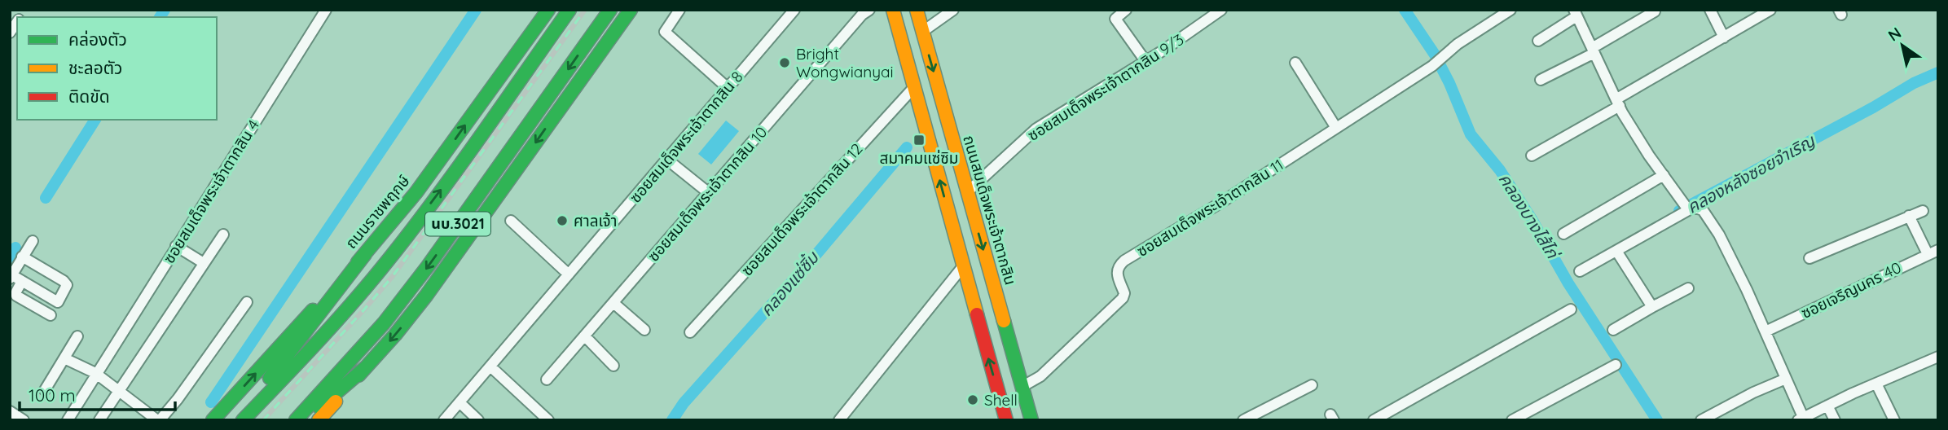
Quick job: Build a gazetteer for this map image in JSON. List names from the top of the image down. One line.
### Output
{"streets":{"main road":["ถนนสมเด็จพระเจ้าตากสิน","ถนนราชพฤกษ์","นบ.3021"],"street":["ซอยสมเด็จพระเจ้าตากสิน 9/3","ซอยสมเด็จพระเจ้าตากสิน 8","ซอยสมเด็จพระเจ้าตากสิน 4","ซอยสมเด็จพระเจ้าตากสิน 10","ซอยสมเด็จพระเจ้าตากสิน 11","ซอยสมเด็จพระเจ้าตากสิน 12","ซอยเจริญนคร 40"]},"crossings":[["ซอยสมเด็จพระเจ้าตากสิน 9/3","ถนนสมเด็จพระเจ้าตากสิน"],["ซอยสมเด็จพระเจ้าตากสิน 11","ถนนสมเด็จพระเจ้าตากสิน"]],"water":["คลองหลังซอยจำเริญ","คลองบางไส้ไก่","คลองแซ่ซิ้ม"],"places":{"other":["Bright Wongwianyai","ศาลเจ้า","Shell"],"transit":["สมาคมแซ่ซิม"]},"legend":["คล่องตัว","ชะลอตัว","ติดขัด"],"scale_bar":"100 m","north":"top left"}
